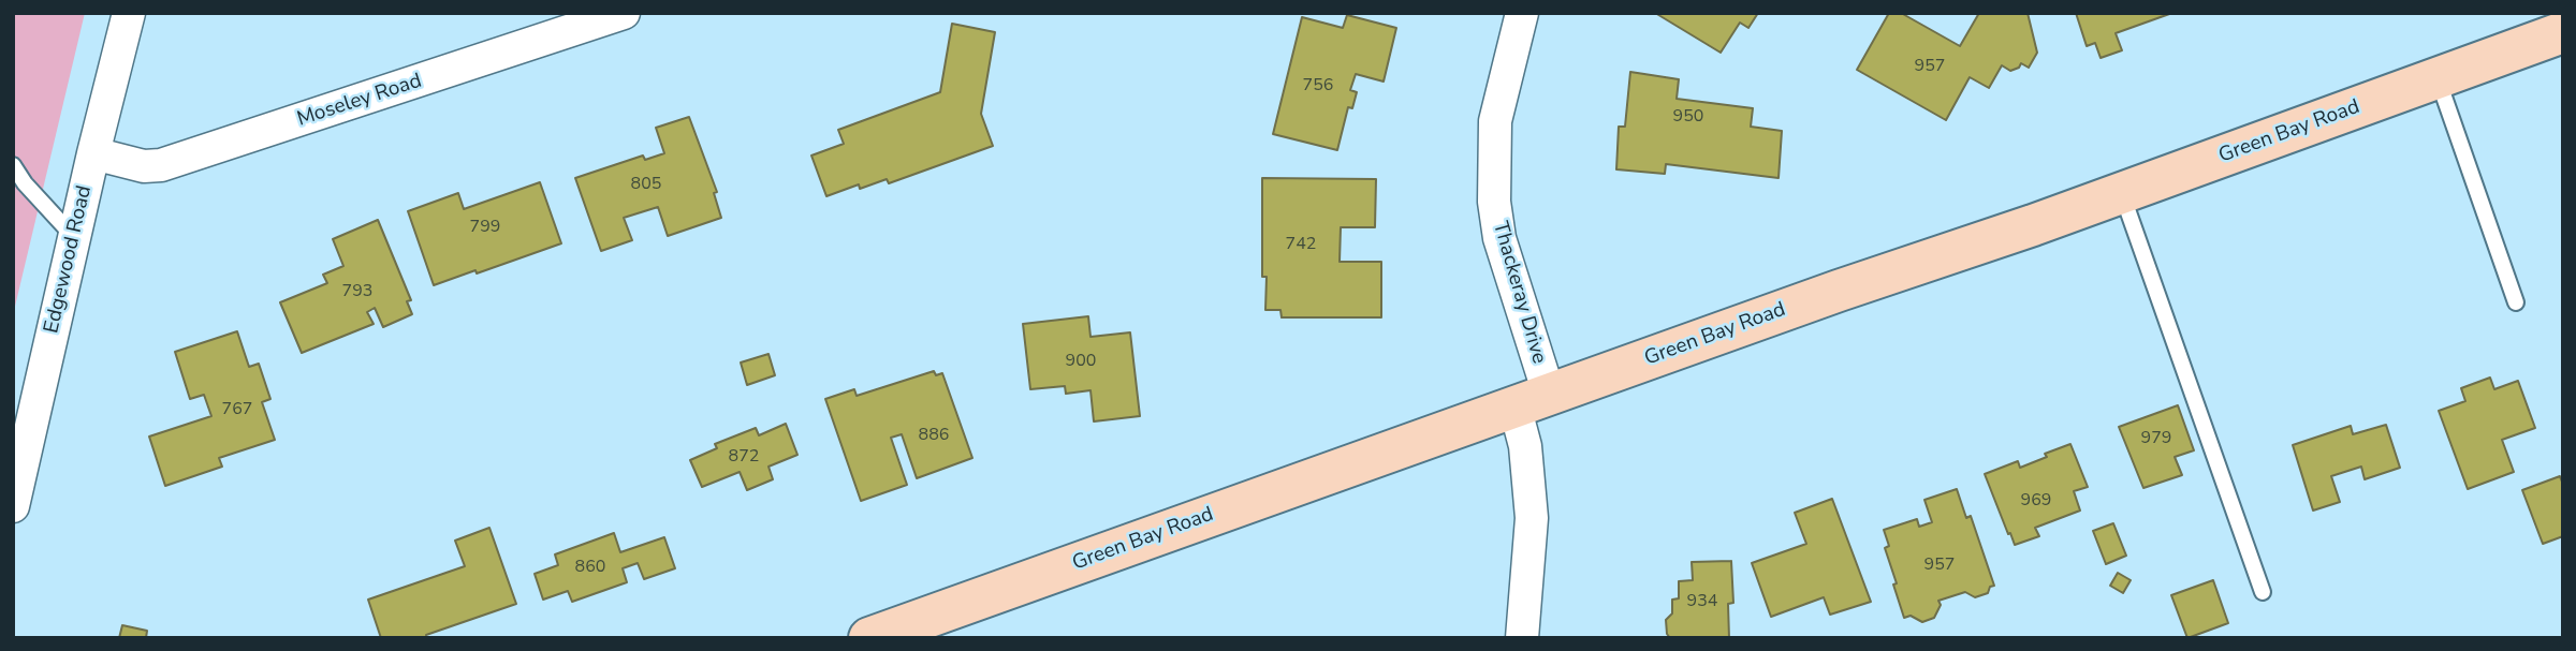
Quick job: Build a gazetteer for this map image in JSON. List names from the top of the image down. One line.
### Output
{"streets":{"main road":["Green Bay Road"],"street":["Moseley Road","Edgewood Road","Thackeray Drive"]},"crossings":[["Moseley Road","Edgewood Road"],["Green Bay Road","Thackeray Drive"]],"house_numbers":["957","756","950","805","799","742","793","900","767","886","979","872","969","957","860","934"]}
